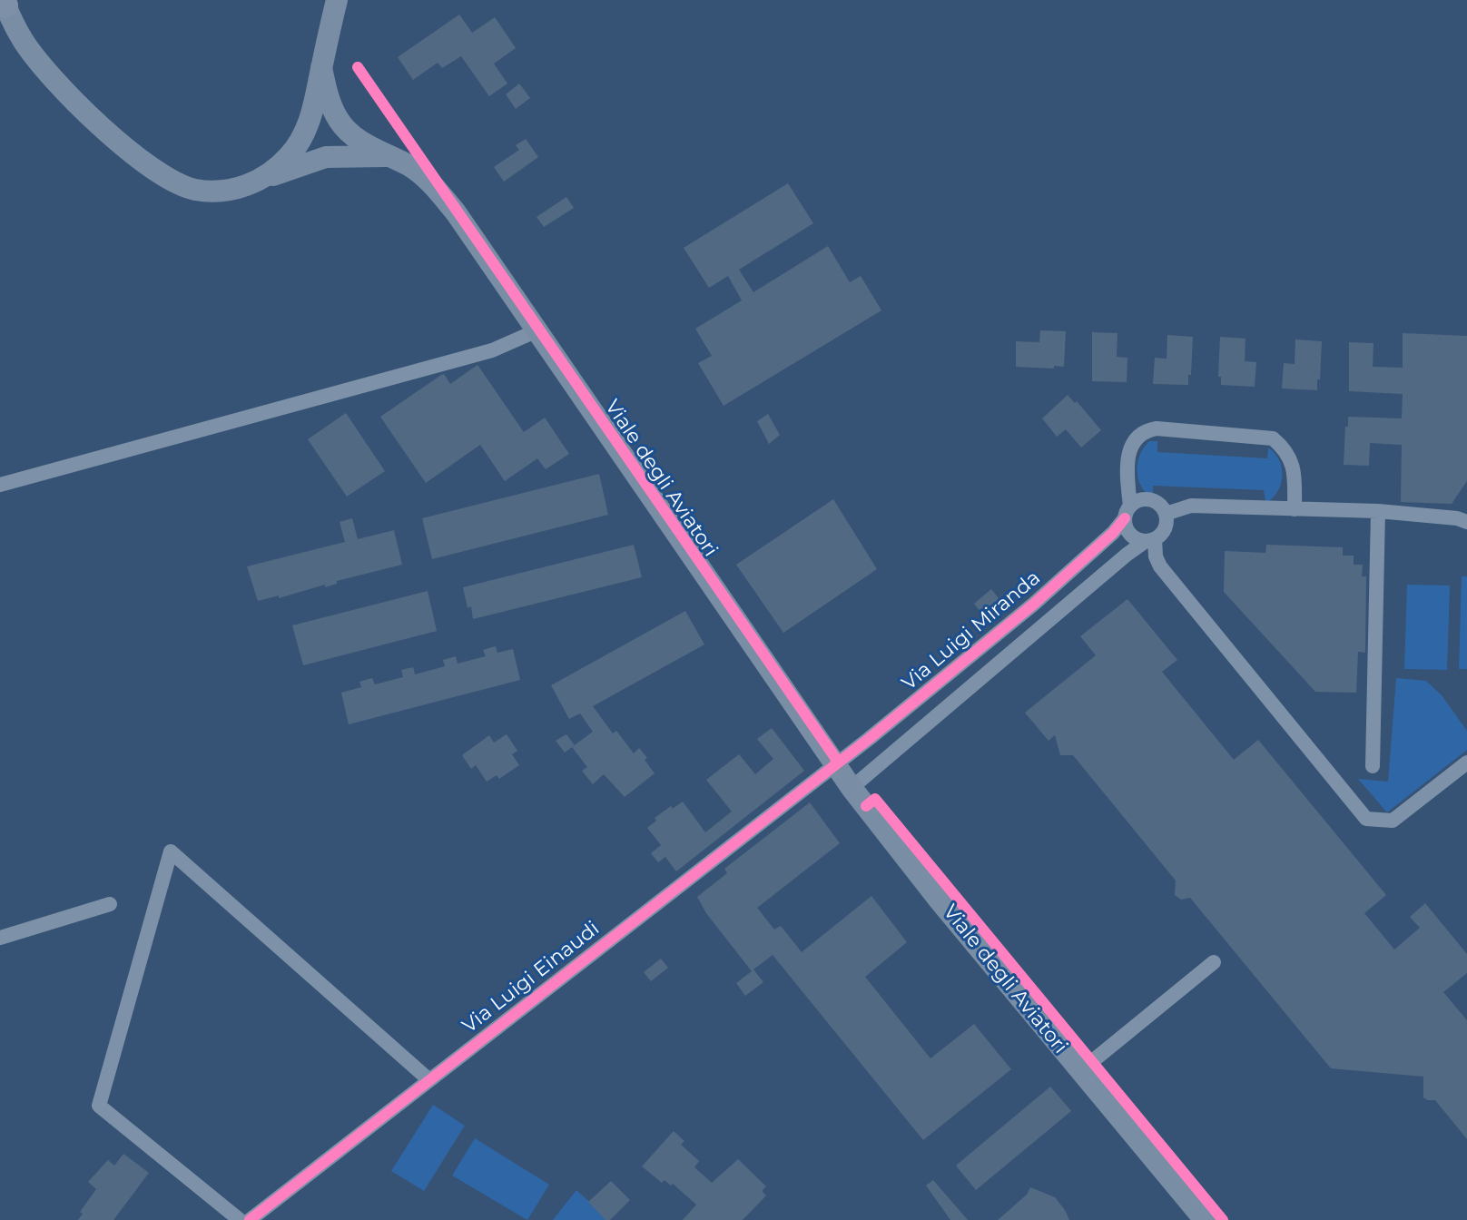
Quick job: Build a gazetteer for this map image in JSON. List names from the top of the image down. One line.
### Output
{"streets":{"main road":["Viale degli Aviatori"],"street":["Via Luigi Miranda","Via Luigi Einaudi"]},"crossings":[["Viale degli Aviatori","Via Luigi Miranda"],["Viale degli Aviatori","Via Luigi Einaudi"],["Via Luigi Miranda","Via Luigi Einaudi"]]}
